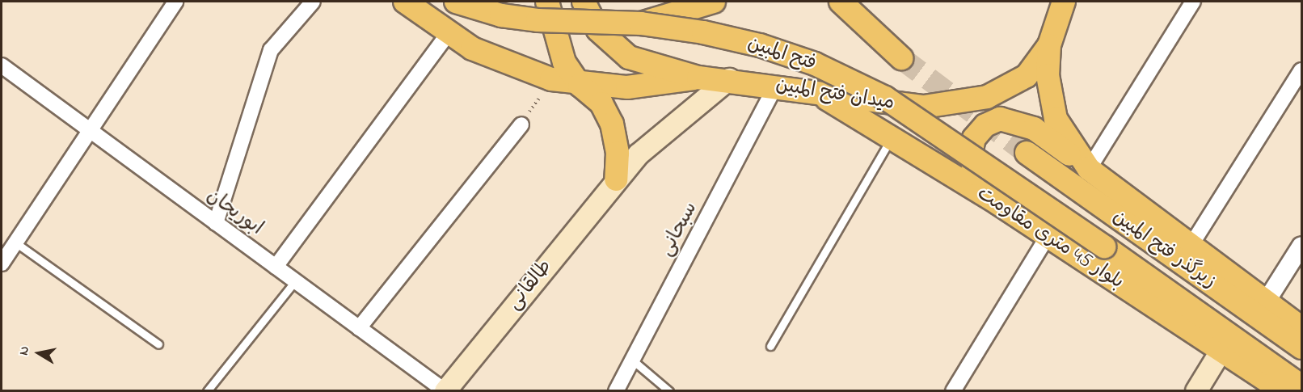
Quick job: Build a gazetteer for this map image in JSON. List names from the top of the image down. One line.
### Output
{"streets":{"main road":["فتح المبین","میدان فتح المبین","بلوار 45 متری مقاومت","زیرگذر فتح المبین","طالقانی"],"street":["ابوریحان","سبحانی"]},"crossings":[["میدان فتح المبین","سبحانی"],["میدان فتح المبین","بلوار 45 متری مقاومت"],["میدان فتح المبین","طالقانی"],["ابوریحان","طالقانی"]],"north":"left"}
